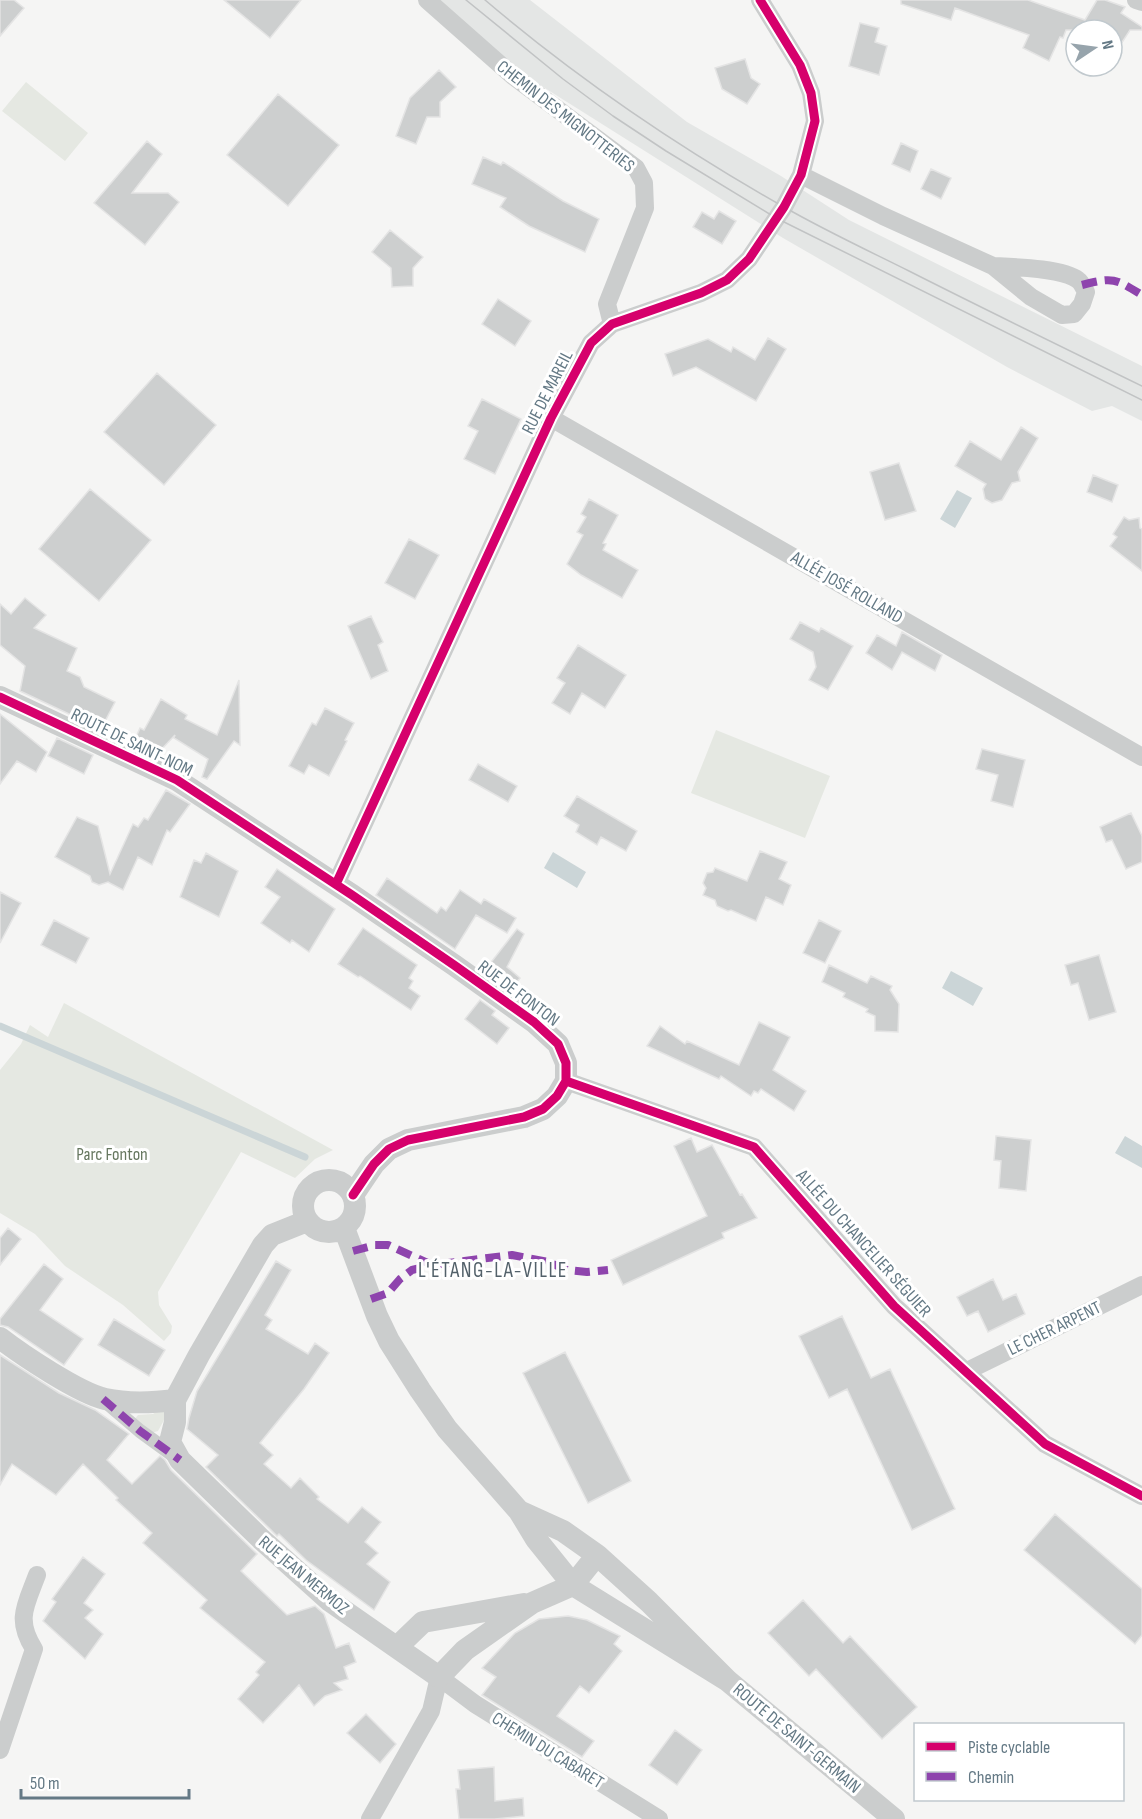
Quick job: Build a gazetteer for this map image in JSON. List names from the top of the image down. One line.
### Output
{"streets":{"street":["CHEMIN DES MIGNOTTERIES","RUE DE MAREIL","ALLÉE JOSÉ ROLLAND","ROUTE DE SAINT-NOM","RUE DE FONTON","ALLÉE DU CHANCELIER SÉGUIER","LE CHER ARPENT","RUE JEAN MERMOZ","ROUTE DE SAINT-GERMAIN","CHEMIN DU CABARET"]},"crossings":[["CHEMIN DES MIGNOTTERIES","RUE DE MAREIL"],["RUE DE MAREIL","ALLÉE JOSÉ ROLLAND"],["RUE DE MAREIL","ROUTE DE SAINT-NOM"],["RUE DE MAREIL","RUE DE FONTON"],["ROUTE DE SAINT-NOM","RUE DE FONTON"],["RUE DE FONTON","ALLÉE DU CHANCELIER SÉGUIER"],["ALLÉE DU CHANCELIER SÉGUIER","LE CHER ARPENT"],["RUE JEAN MERMOZ","CHEMIN DU CABARET"]],"districts":["L'ÉTANG-LA-VILLE"],"parks":["Parc Fonton"],"legend":["Piste cyclable","Chemin"],"scale_bar":"50 m","north":"right"}
